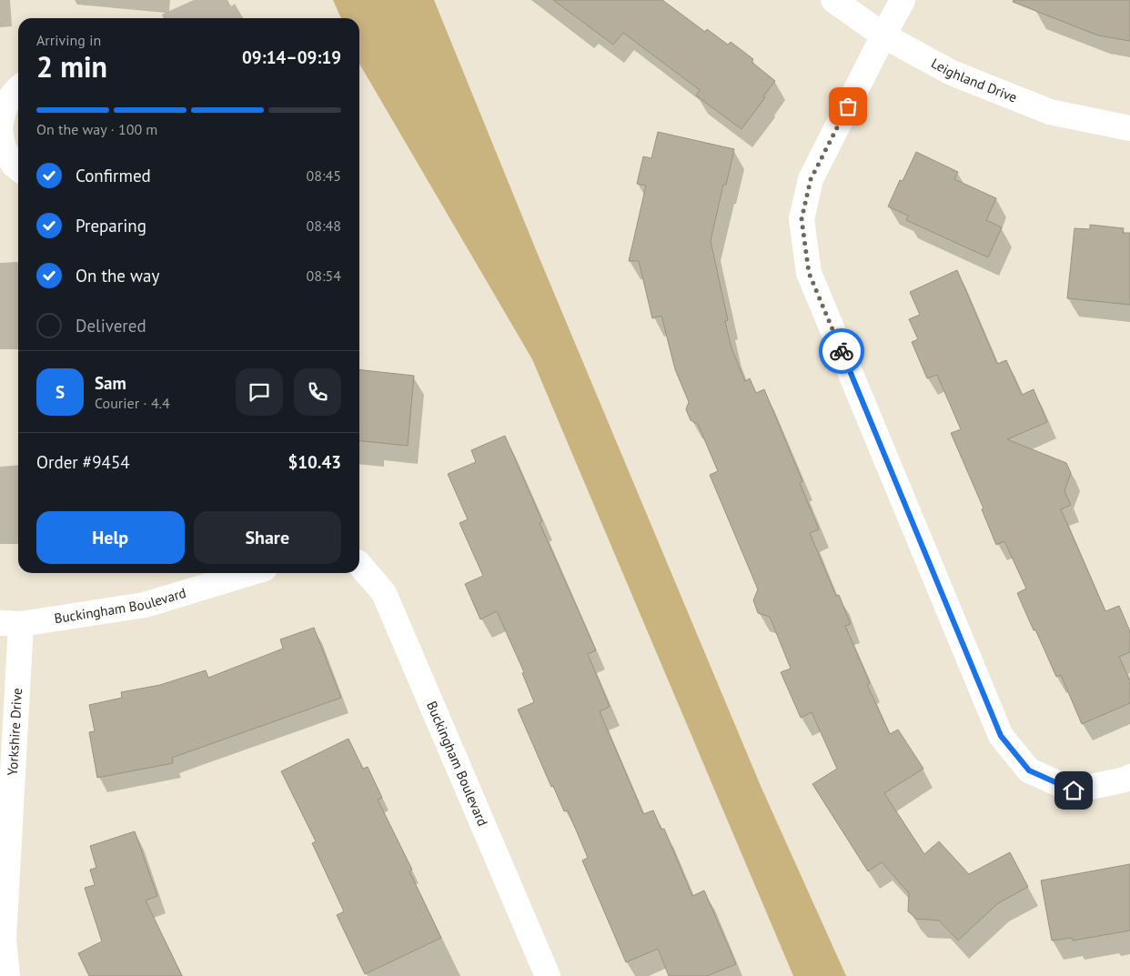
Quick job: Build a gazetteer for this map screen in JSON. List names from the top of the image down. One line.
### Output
{"streets":{"street":["Leighland Drive","Buckingham Boulevard","Yorkshire Drive"]},"crossings":[["Buckingham Boulevard","Yorkshire Drive"]],"page":{"heading":["2 min","Arriving in","09:14–09:19"],"panel":["Sam","Courier · 4.4","Order #9454","$10.43"],"bar":"On the way · 100 m","list":[["Confirmed","08:45"],["Preparing","08:48"],["On the way","08:54"],"Delivered"],"round":"S","buttons":["Help","Share"]}}
